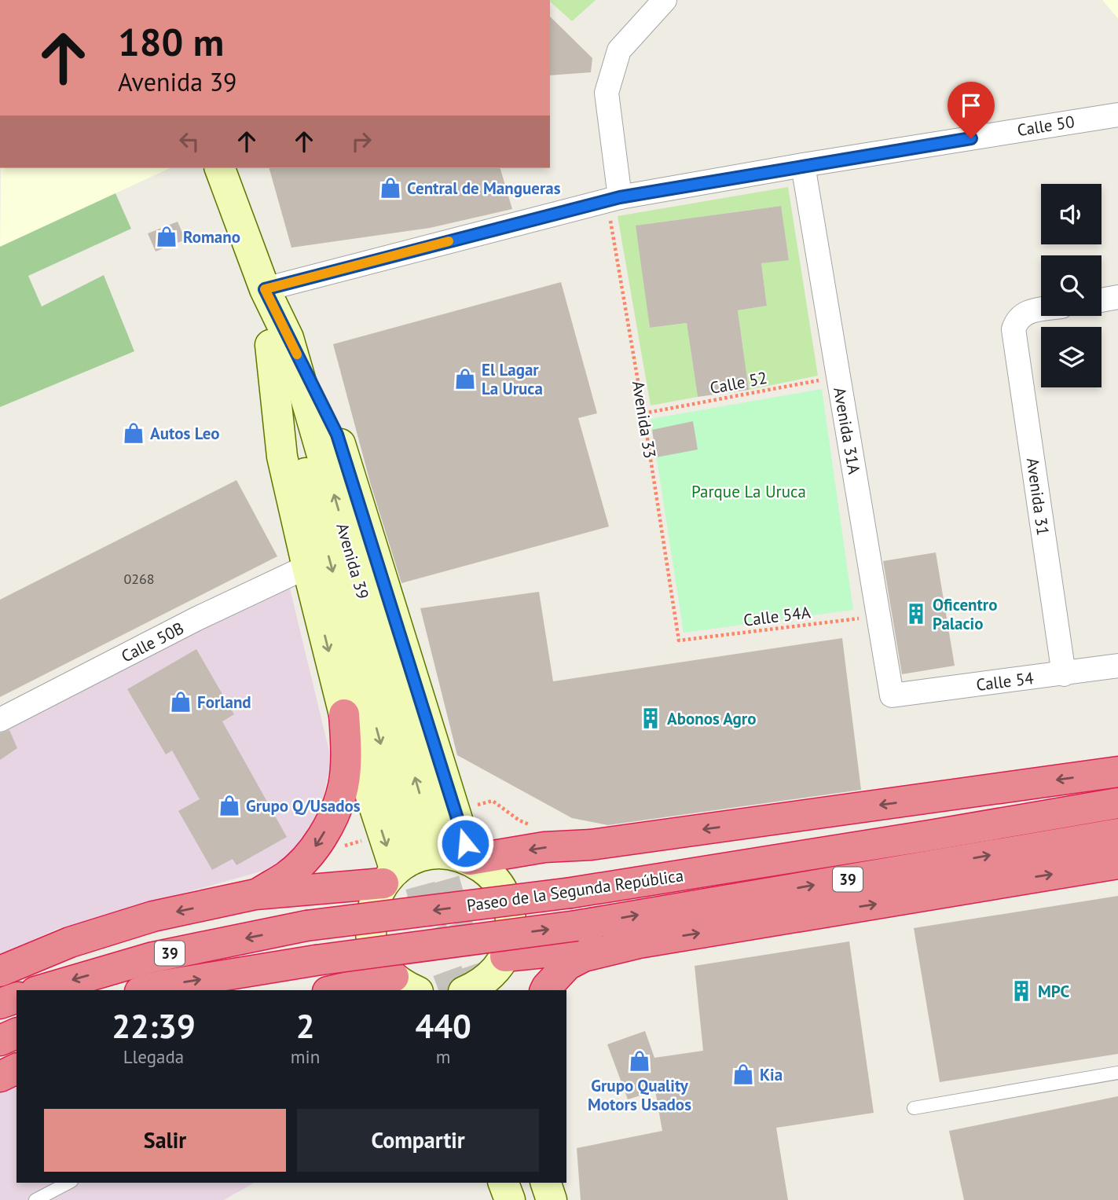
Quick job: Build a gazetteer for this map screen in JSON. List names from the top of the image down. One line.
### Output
{"streets":{"highway":["39","Paseo de la Segunda República"],"main road":["Avenida 39"],"street":["Calle 50","Avenida 31A","Avenida 31","Calle 50B","Calle 54"],"path":["Calle 52","Avenida 33","Calle 54A"]},"crossings":[["Calle 50","Avenida 33"],["Calle 50","Avenida 31A"],["Calle 50","Avenida 39"],["Calle 52","Avenida 33"],["Calle 52","Avenida 31A"],["Avenida 33","Calle 54A"],["Avenida 31A","Calle 54A"],["Avenida 31A","Calle 54"],["Avenida 31","Calle 54"]],"parks":["Parque La Uruca"],"places":{"shop":["Central de Mangueras","Romano","El Lagar La Uruca","Autos Leo","Forland","Grupo Q/Usados","Grupo Quality Motors Usados","Kia"],"building":["Oficentro Palacio","Abonos Agro","MPC"]},"house_numbers":["0268"],"page":{"turn":["180 m","Avenida 39"],"eta":["22:39","Llegada","2","min","440","m"],"buttons":["Salir","Compartir"]}}
